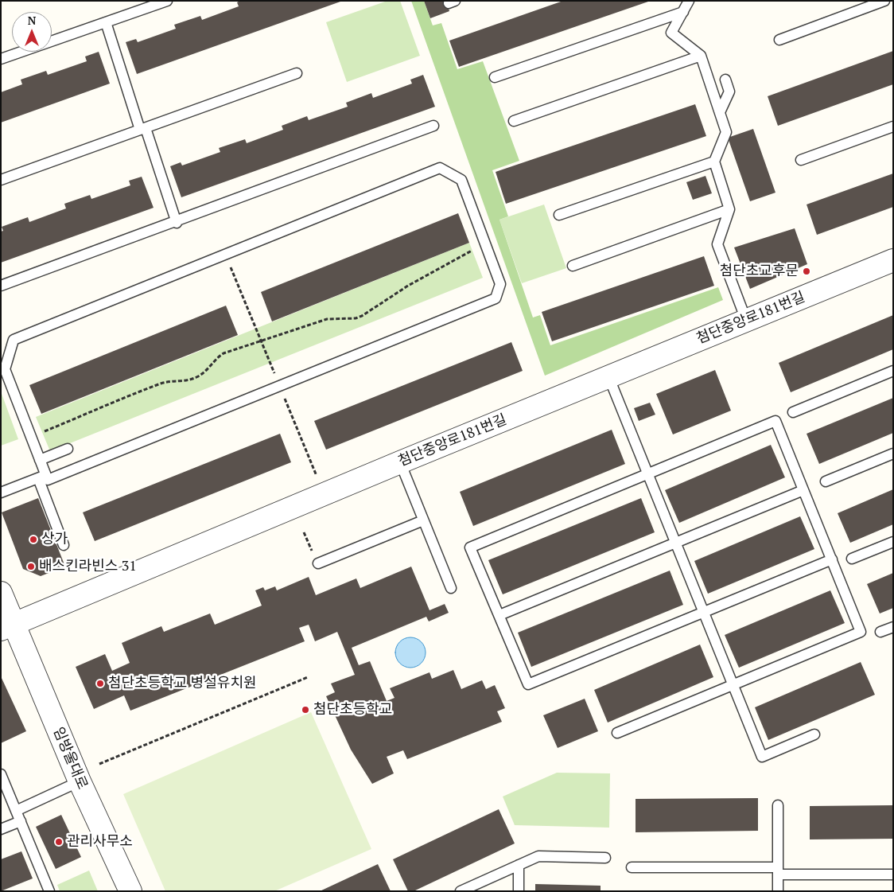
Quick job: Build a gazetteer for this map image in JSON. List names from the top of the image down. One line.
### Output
{"streets":{"street":["첨단중앙로181번길","임방울대로"]},"crossings":[["첨단중앙로181번길","임방울대로"]],"places":["첨단초교후문","상가","배스킨라빈스 31","첨단초등학교 병설유치원","첨단초등학교","관리사무소"],"north":"top"}
